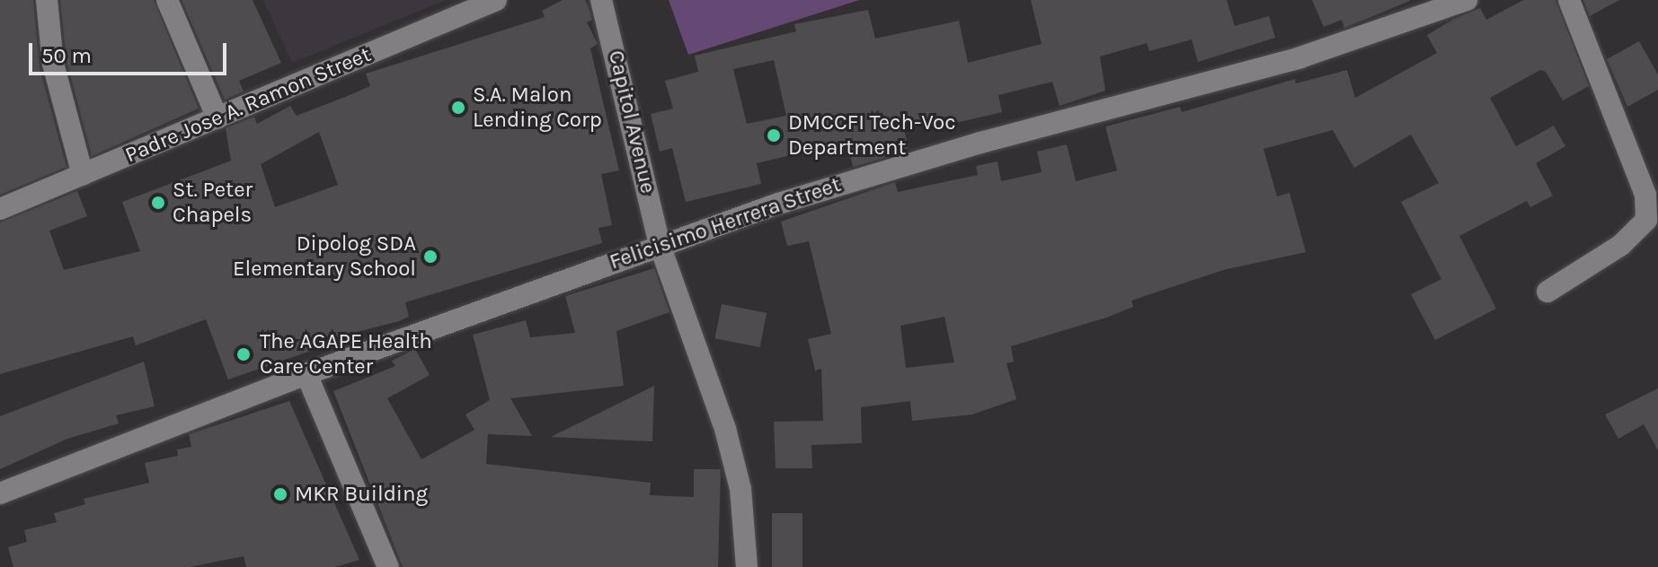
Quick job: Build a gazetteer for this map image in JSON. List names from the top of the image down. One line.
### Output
{"streets":{"street":["Padre Jose A. Ramon Street","Capitol Avenue","Felicisimo Herrera Street"]},"crossings":[["Capitol Avenue","Felicisimo Herrera Street"]],"places":["S.A. Malon Lending Corp","DMCCFI Tech-Voc Department","St. Peter Chapels","Dipolog SDA Elementary School","The AGAPE Health Care Center","MKR Building"],"scale_bar":"50 m"}
